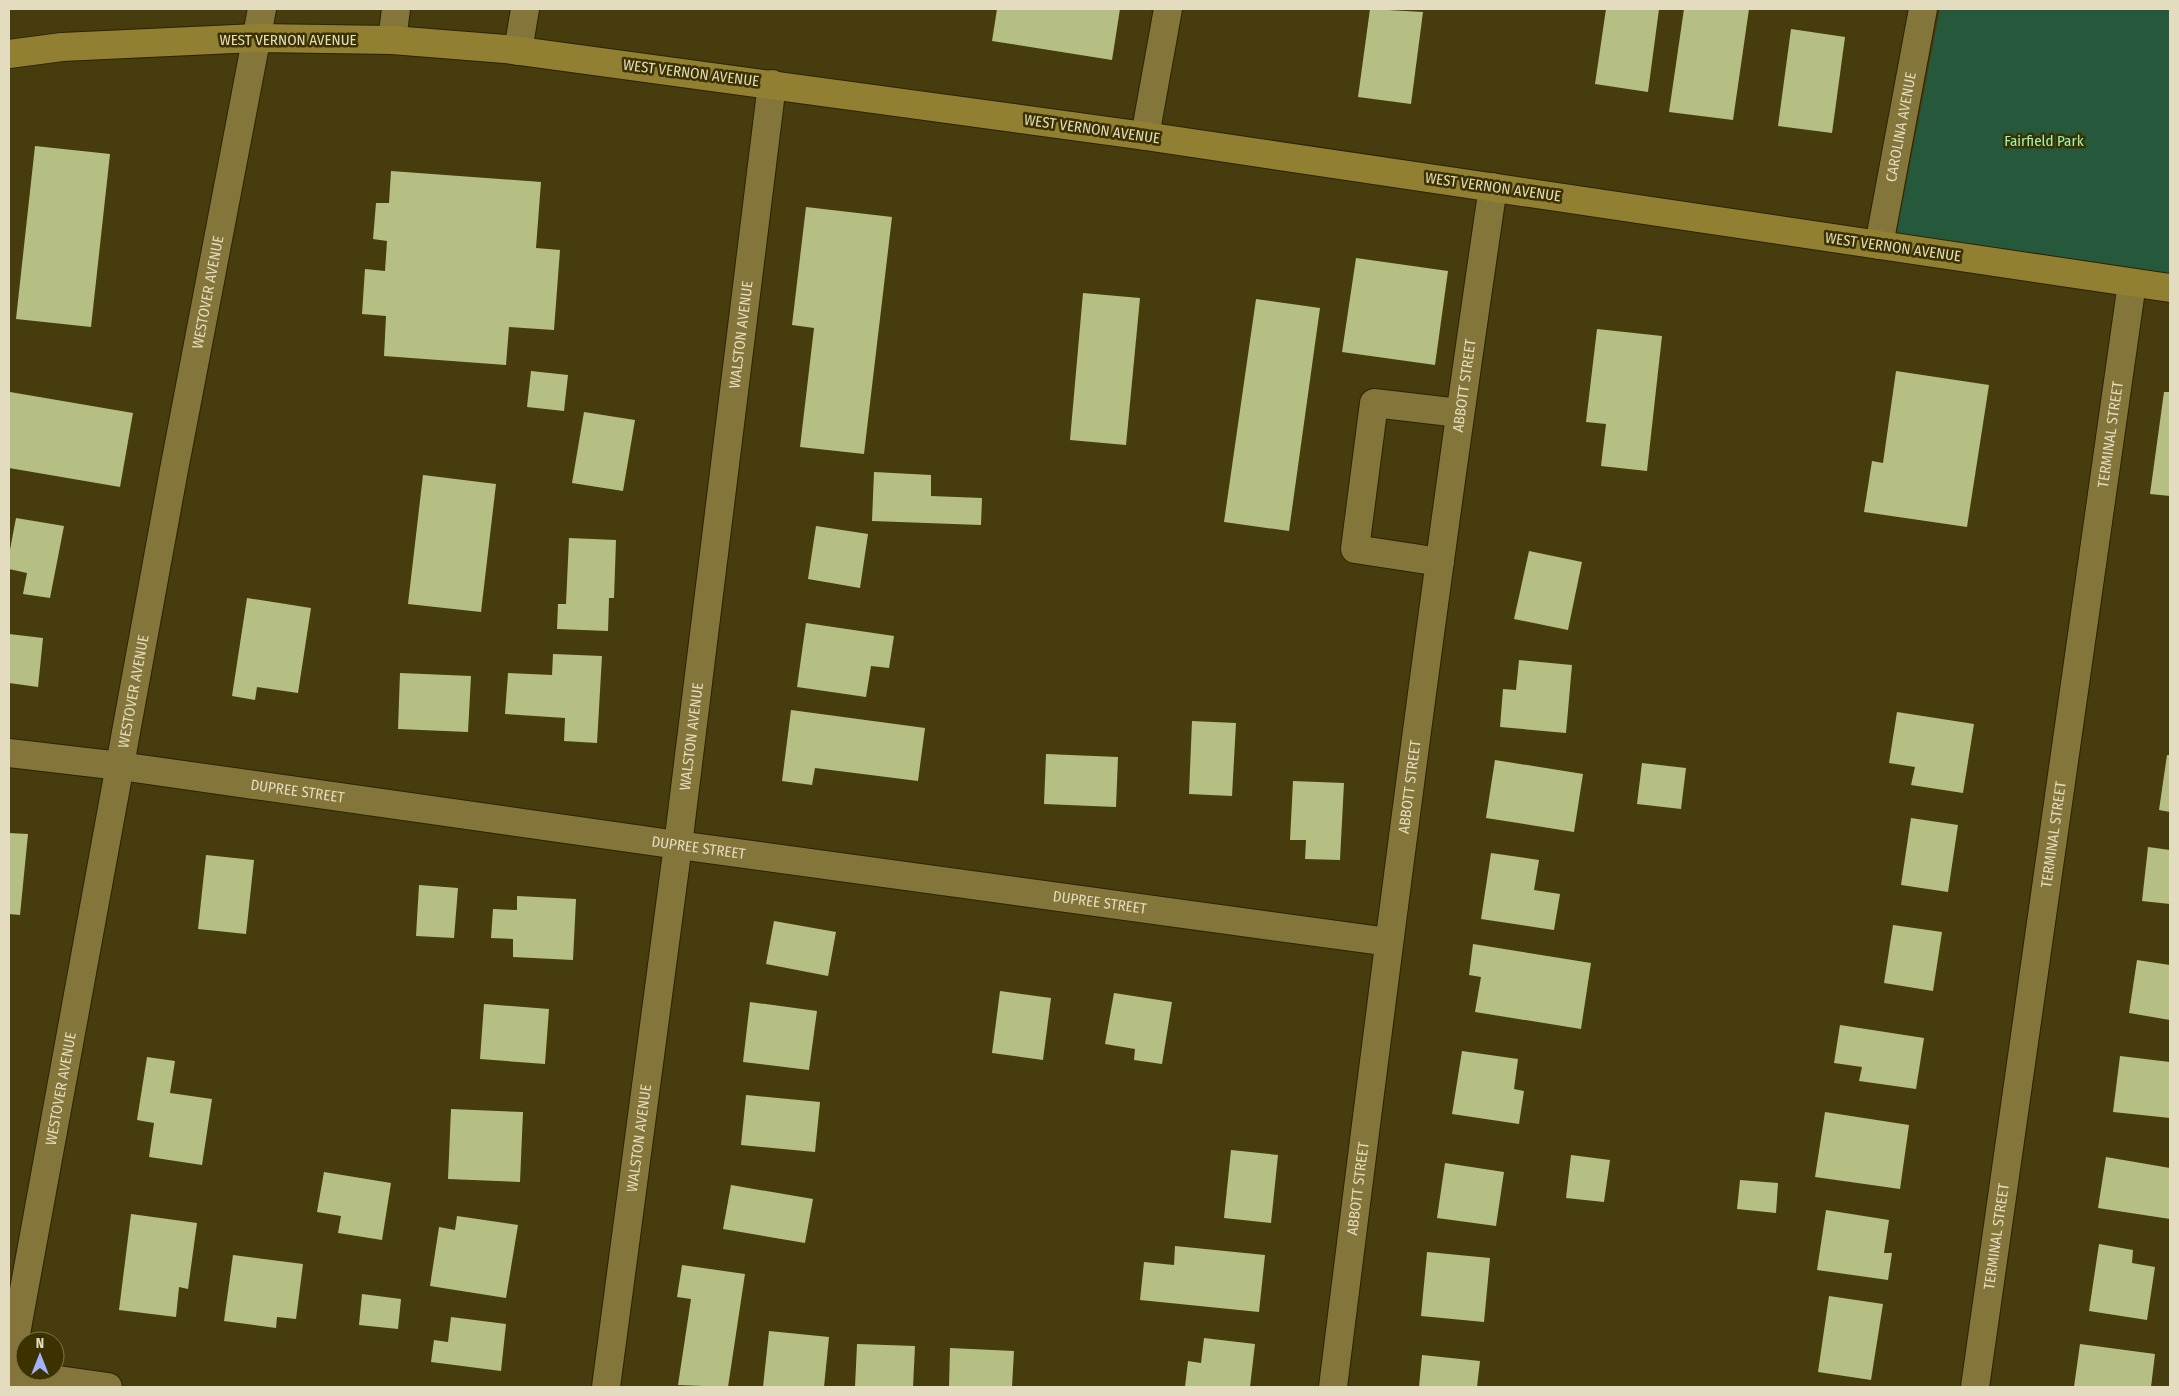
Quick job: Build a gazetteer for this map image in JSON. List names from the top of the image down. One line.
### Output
{"streets":{"main road":["WEST VERNON AVENUE"],"street":["CAROLINA AVENUE","WESTOVER AVENUE","WALSTON AVENUE","ABBOTT STREET","TERMINAL STREET","DUPREE STREET"]},"crossings":[["WEST VERNON AVENUE","CAROLINA AVENUE"],["WEST VERNON AVENUE","WESTOVER AVENUE"],["WEST VERNON AVENUE","WALSTON AVENUE"],["WEST VERNON AVENUE","ABBOTT STREET"],["WEST VERNON AVENUE","TERMINAL STREET"],["WESTOVER AVENUE","DUPREE STREET"],["WALSTON AVENUE","DUPREE STREET"],["ABBOTT STREET","DUPREE STREET"]],"parks":["Fairfield Park"],"north":"top"}
